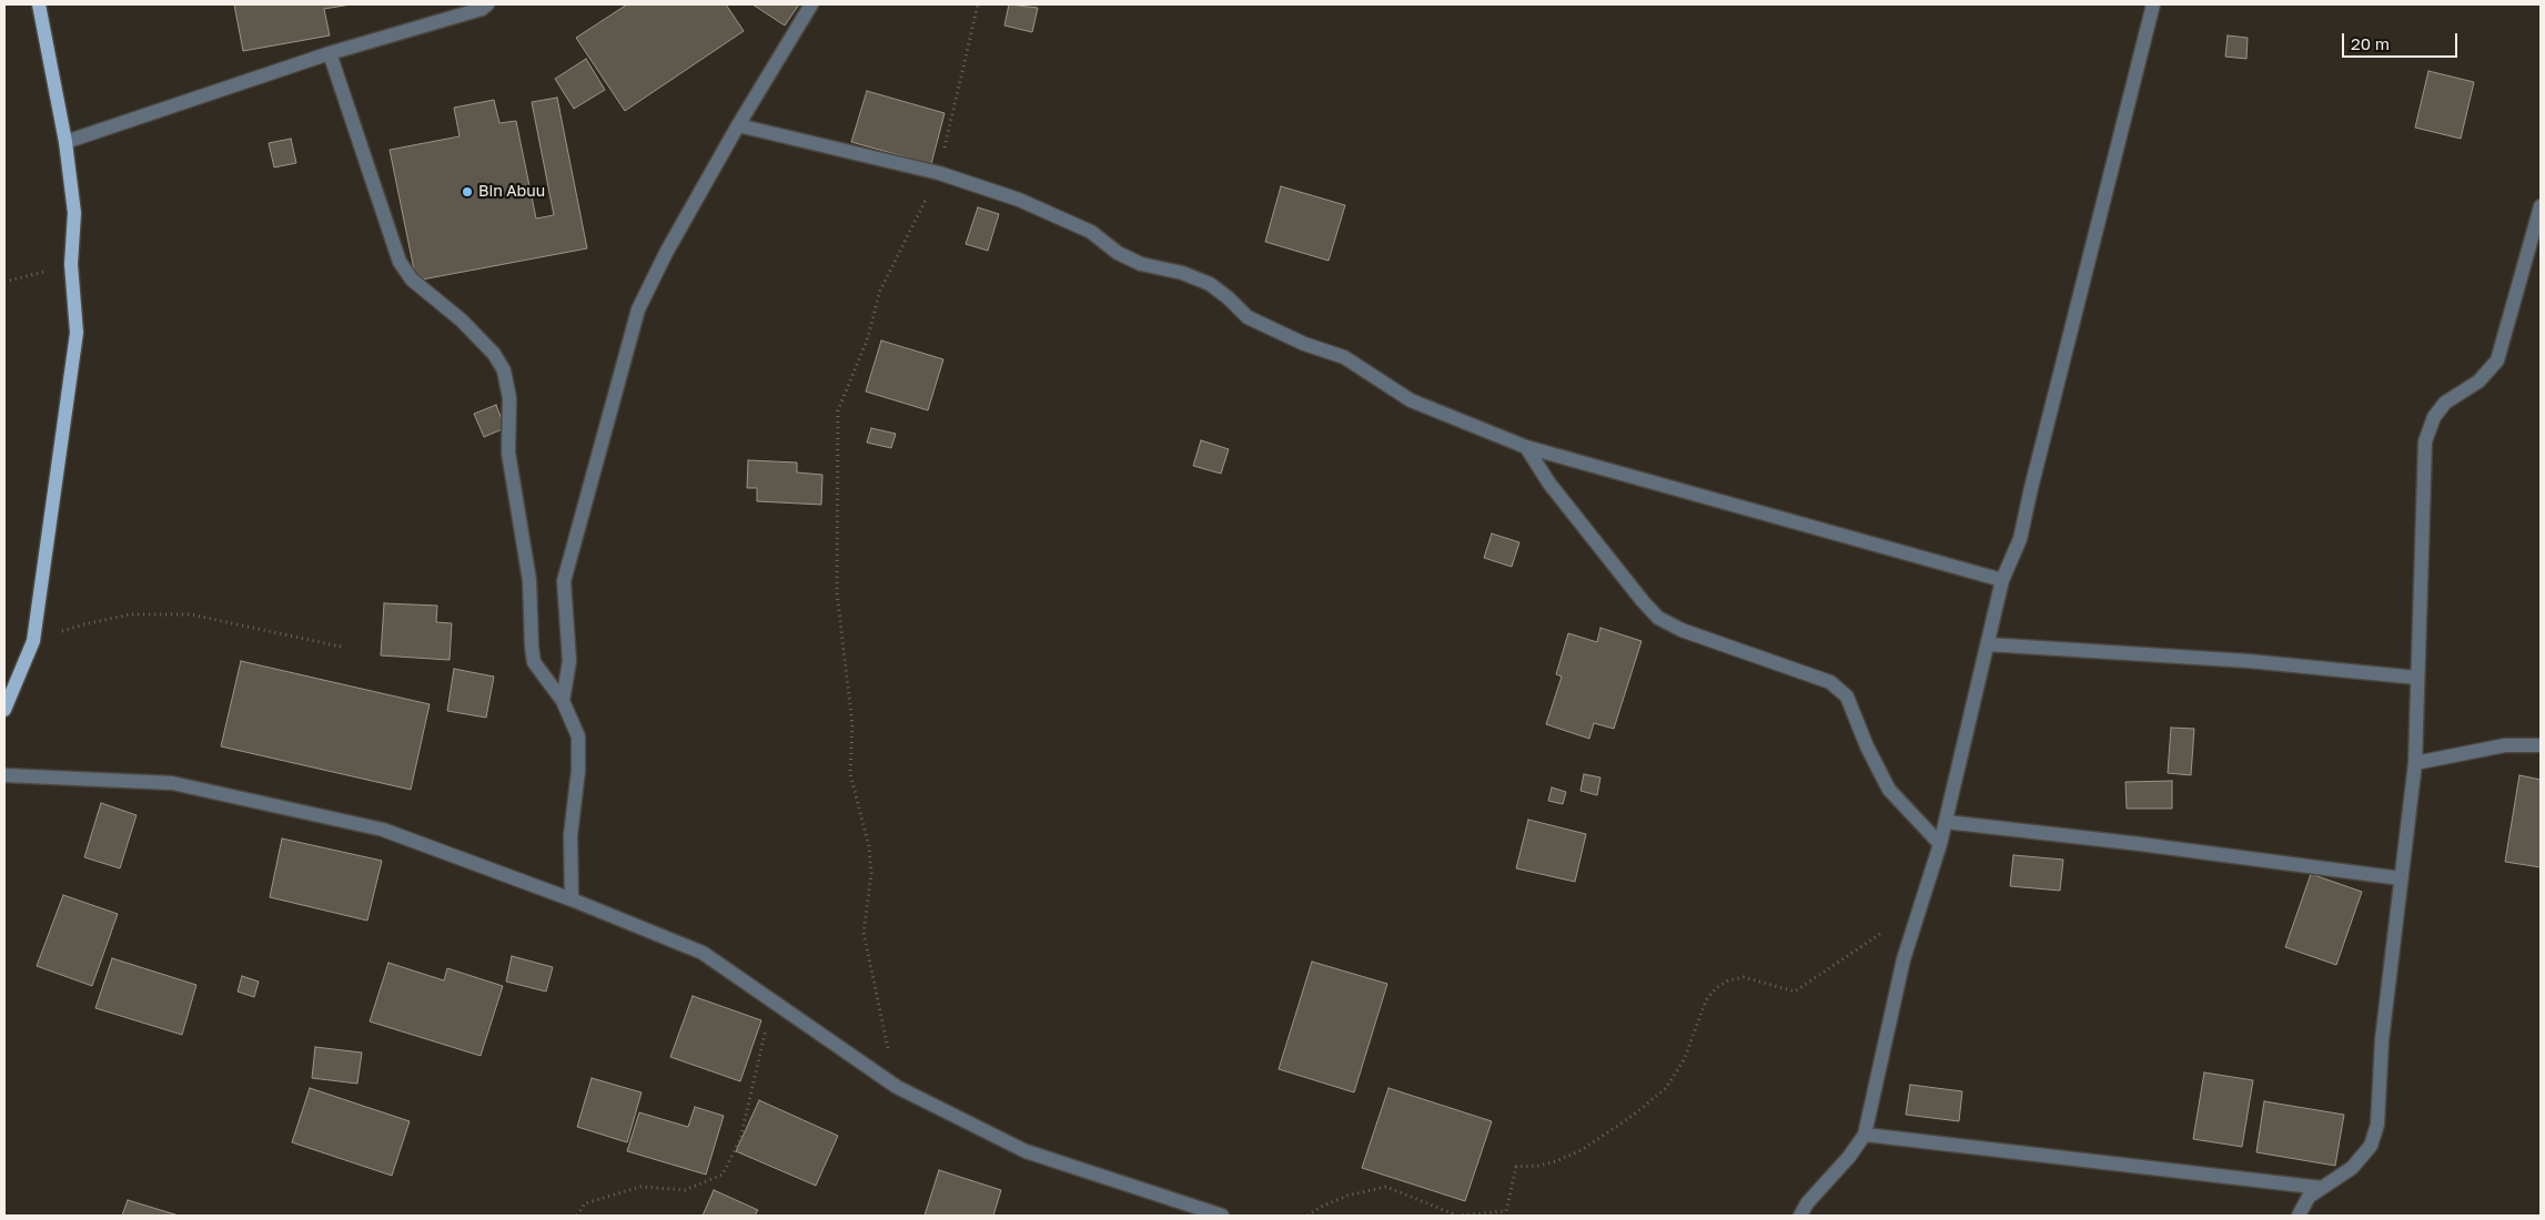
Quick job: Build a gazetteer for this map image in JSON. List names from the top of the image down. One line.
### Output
{"places":["Bin Abuu"],"scale_bar":"20 m"}
